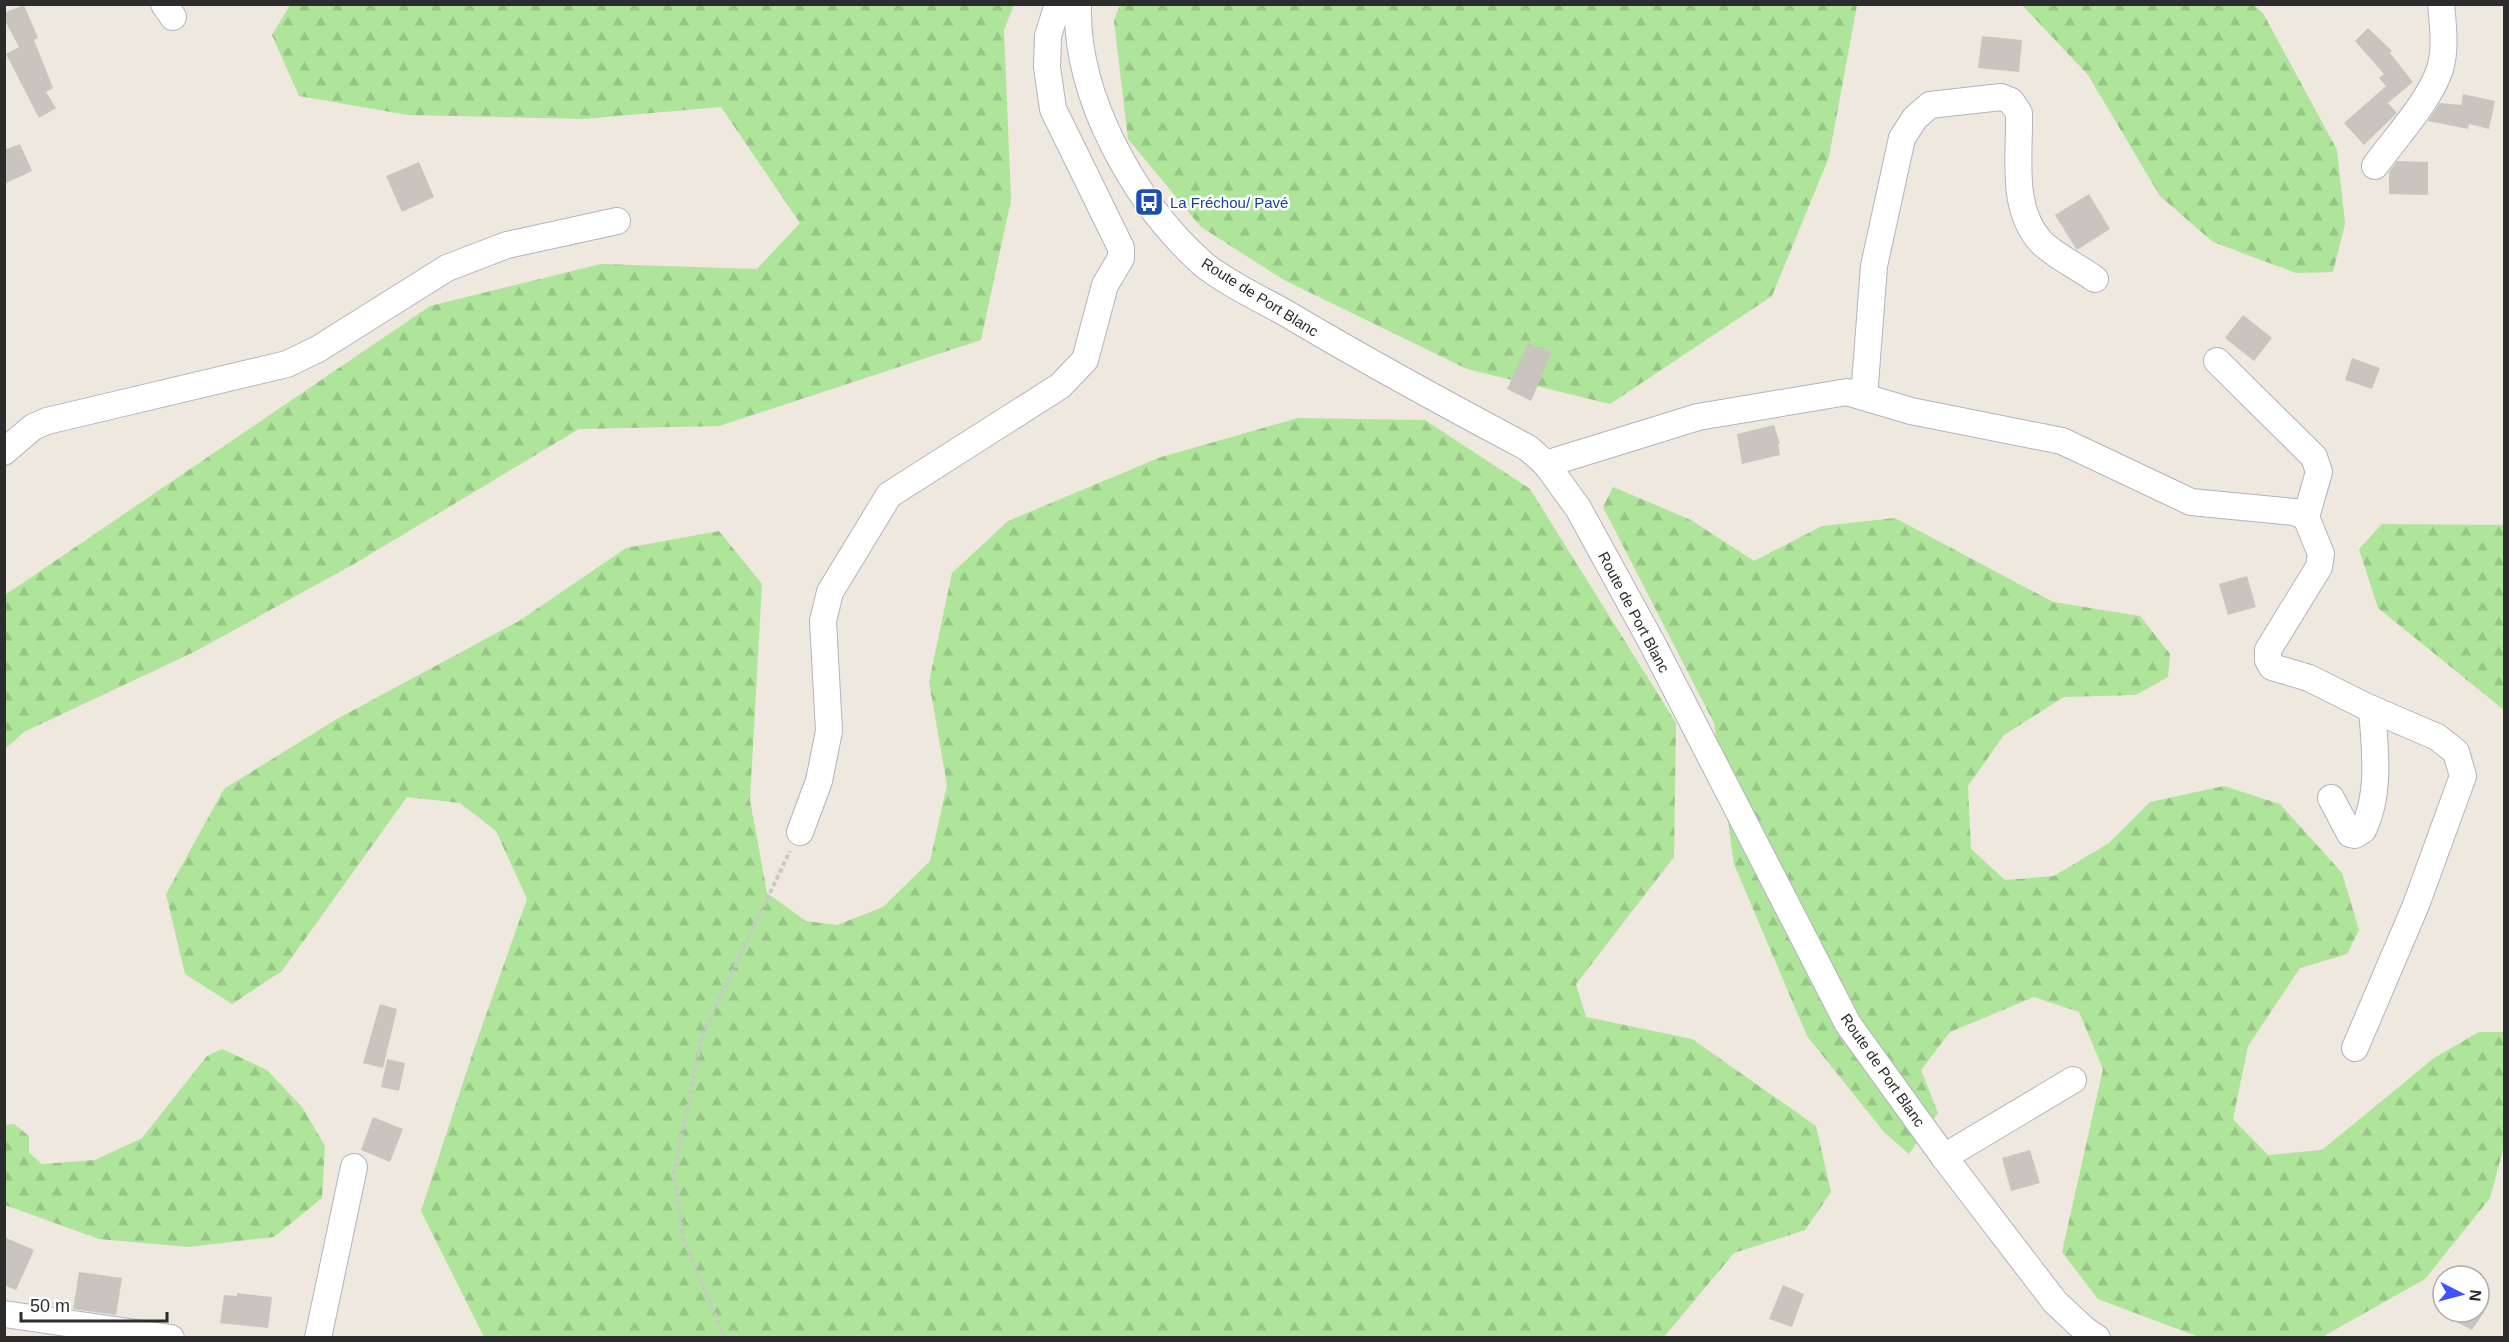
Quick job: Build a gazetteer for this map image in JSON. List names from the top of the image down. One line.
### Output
{"streets":{"street":["Route de Port Blanc"]},"places":{"bus stop":["La Fréchou/ Pavé"]},"scale_bar":"50 m","north":"right"}
